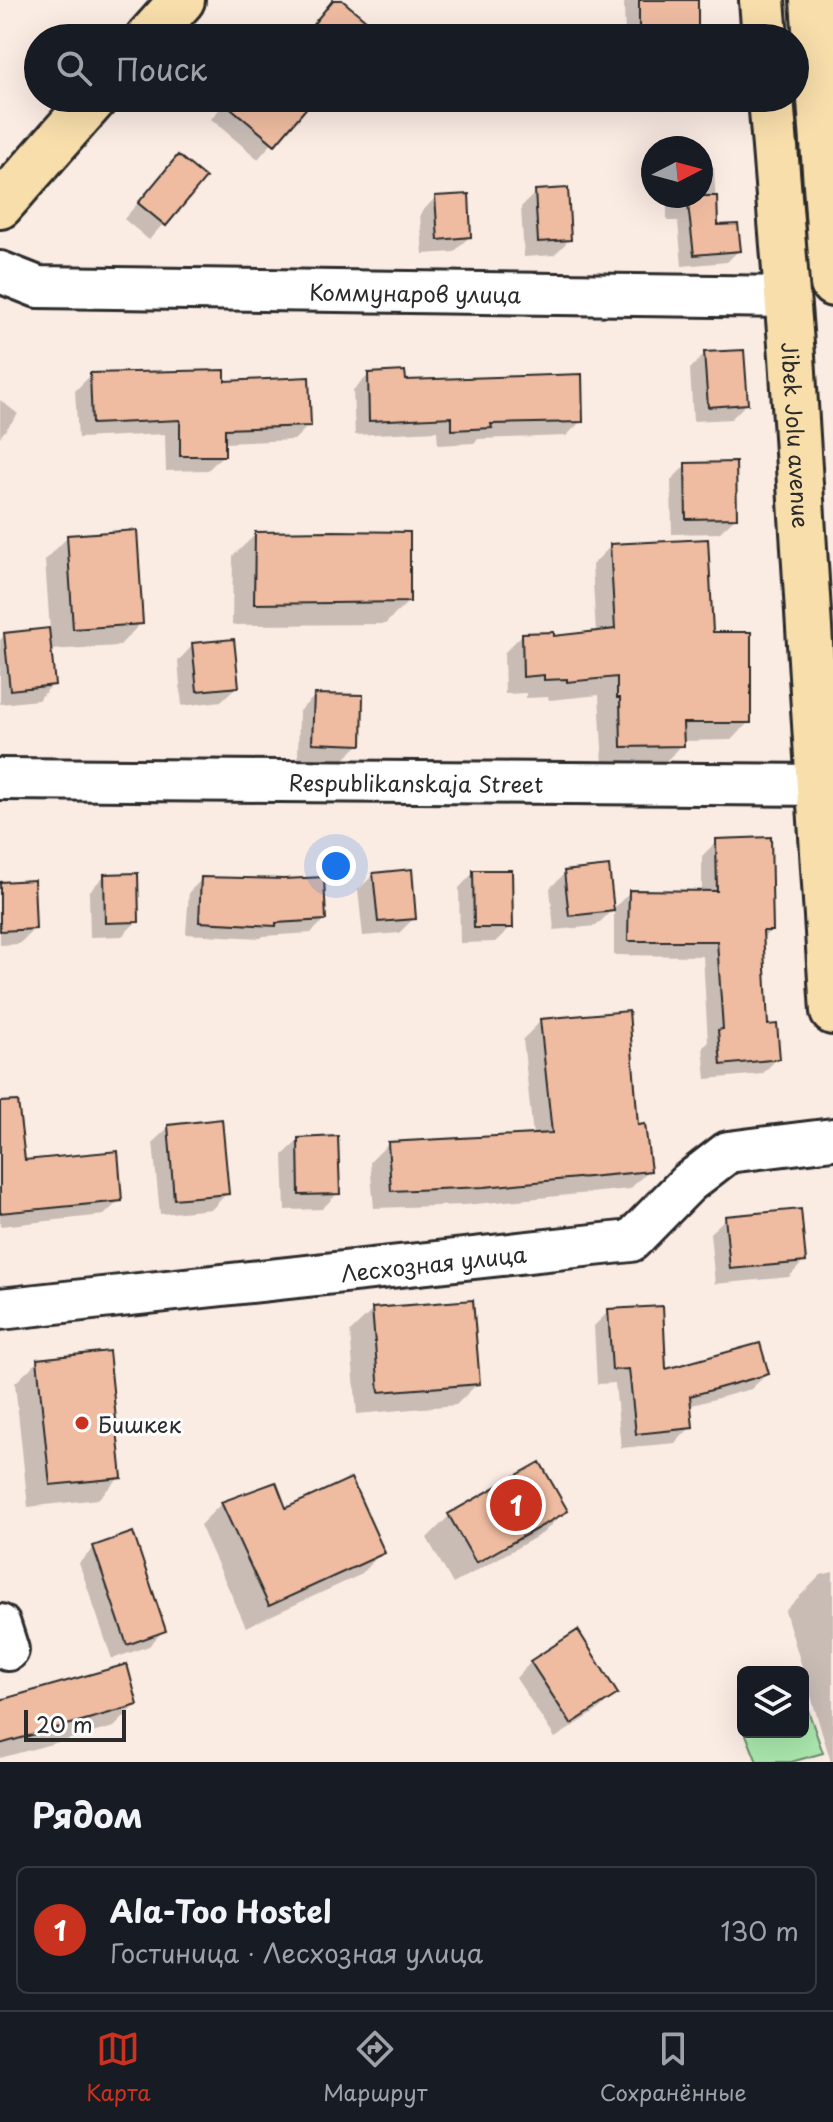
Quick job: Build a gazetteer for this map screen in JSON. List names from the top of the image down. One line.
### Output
{"streets":{"main road":["Коммунаров улица","Jibek Jolu avenue"],"street":["Respublikanskaja Street","Лесхозная улица"]},"crossings":[["Коммунаров улица","Jibek Jolu avenue"],["Jibek Jolu avenue","Respublikanskaja Street"]],"places":["Бишкек"],"scale_bar":"20 m","north":"right","page":{"search":"Поиск","pins":"1","scale":"20 m","heading":"Рядом","list":[{"mark":"1","name":"Ala-Too Hostel","note":"Гостиница · Лесхозная улица","value":"130 m"}],"nav":["Карта","Маршрут","Сохранённые"]}}
